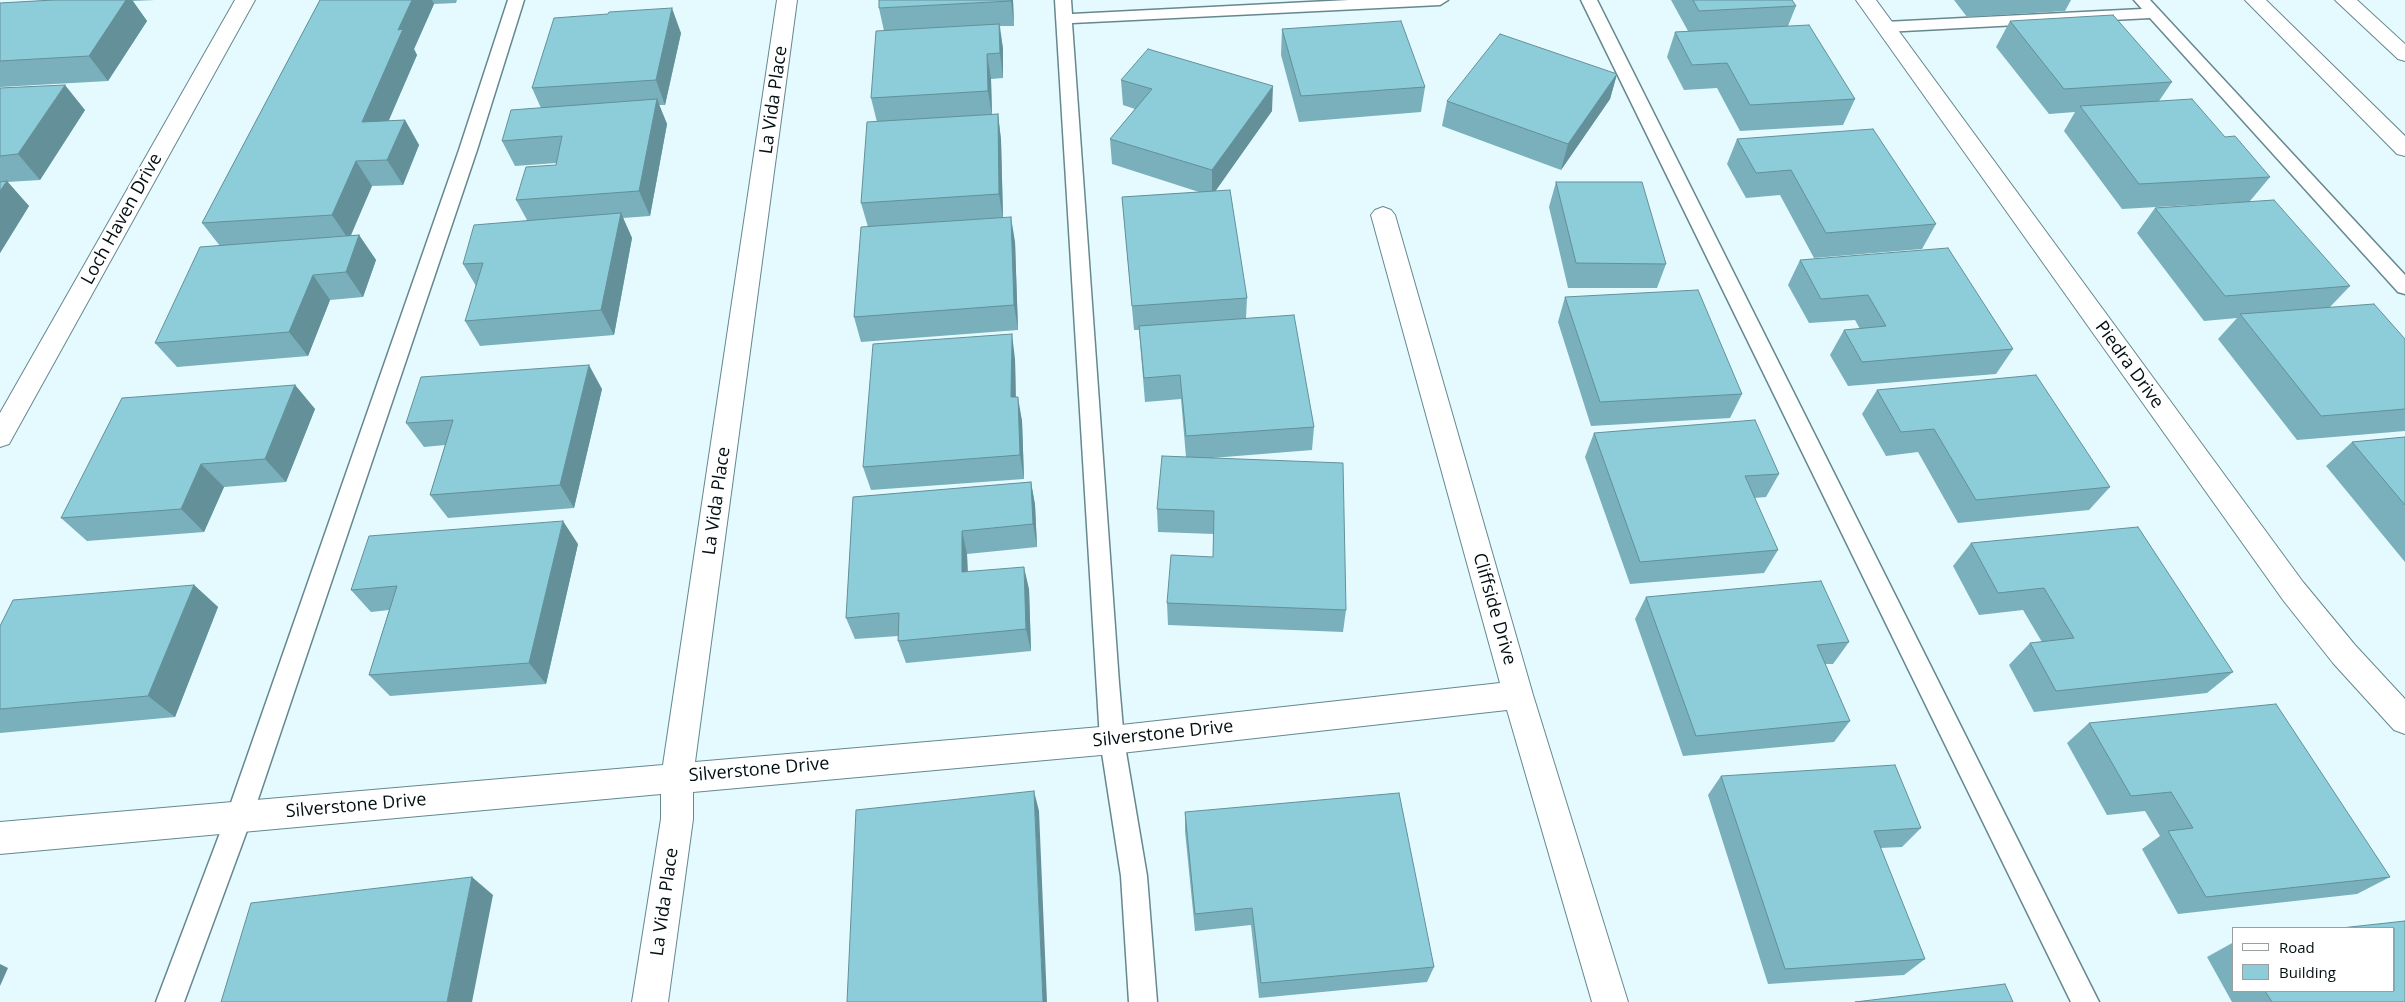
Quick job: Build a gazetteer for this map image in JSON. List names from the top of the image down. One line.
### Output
{"streets":{"street":["La Vida Place","Loch Haven Drive","Piedra Drive","Cliffside Drive","Silverstone Drive"]},"crossings":[["La Vida Place","Silverstone Drive"],["Cliffside Drive","Silverstone Drive"]],"legend":["Road","Building"]}
